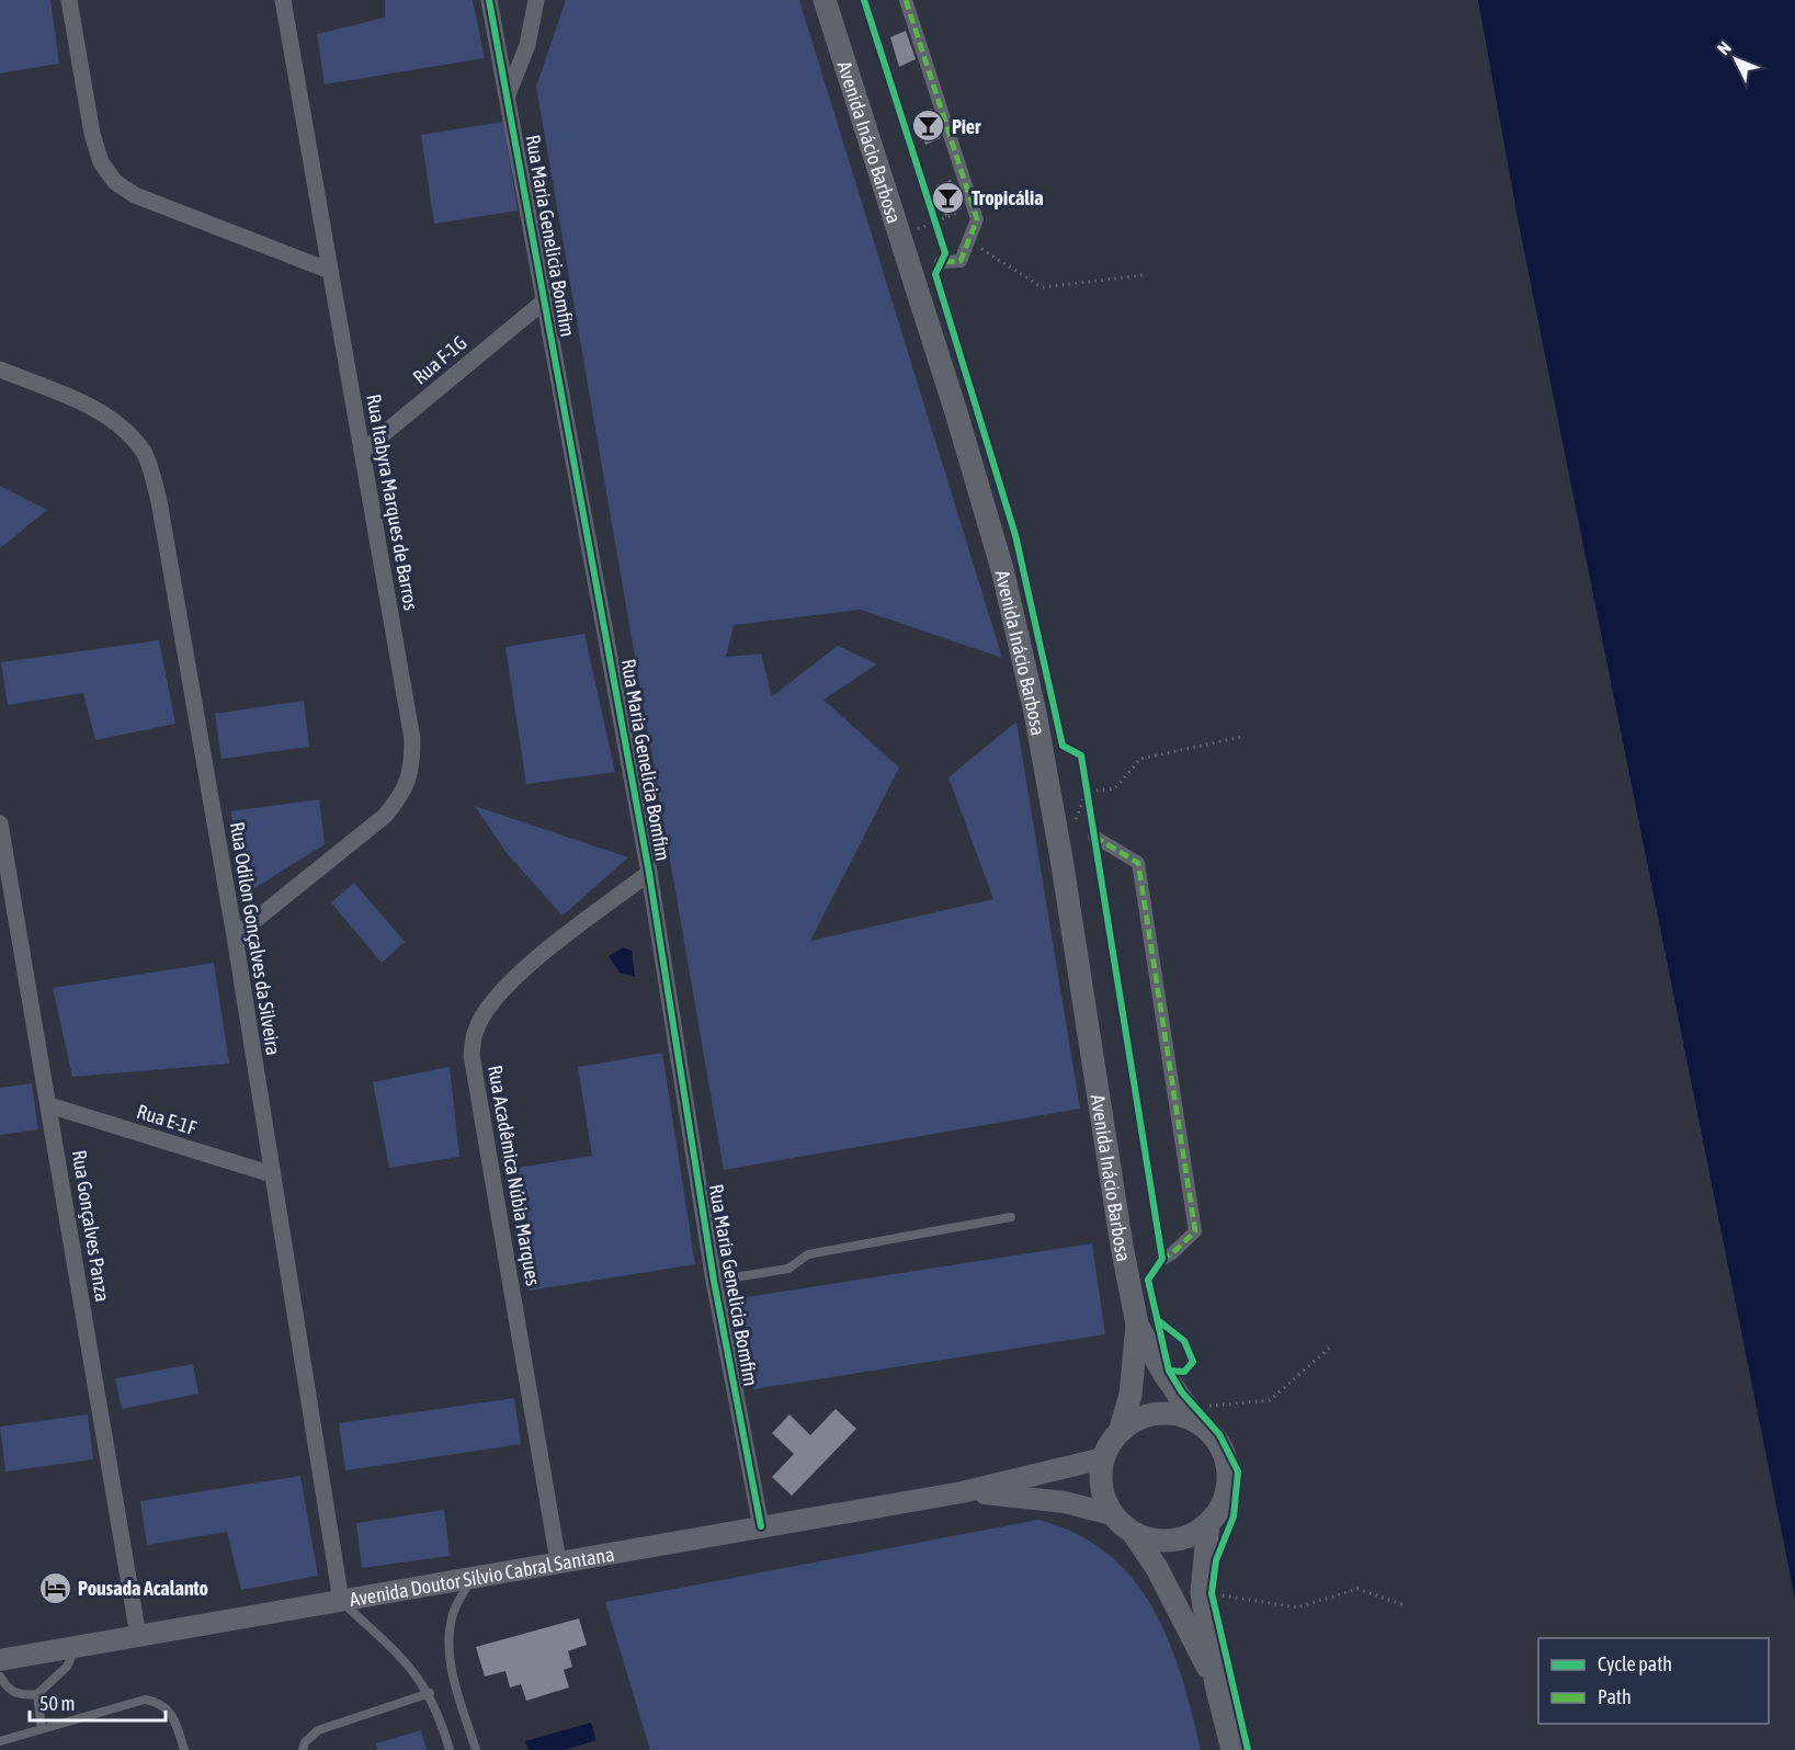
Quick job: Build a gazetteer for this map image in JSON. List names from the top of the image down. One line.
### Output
{"streets":{"main road":["Avenida Inácio Barbosa"],"street":["Rua Maria Genelicia Bomfim","Rua F-1G","Rua Itabyra Marques de Barros","Rua Odilon Gonçalves da Silveira","Rua E-1F","Rua Acadêmica Núbia Marques","Rua Gonçalves Panza","Avenida Doutor Silvio Cabral Santana"]},"crossings":[["Avenida Inácio Barbosa","Avenida Doutor Silvio Cabral Santana"],["Rua Maria Genelicia Bomfim","Rua F-1G"],["Rua Maria Genelicia Bomfim","Rua Acadêmica Núbia Marques"],["Rua Maria Genelicia Bomfim","Avenida Doutor Silvio Cabral Santana"],["Rua F-1G","Rua Itabyra Marques de Barros"],["Rua Itabyra Marques de Barros","Rua Odilon Gonçalves da Silveira"],["Rua Odilon Gonçalves da Silveira","Rua E-1F"],["Rua Odilon Gonçalves da Silveira","Avenida Doutor Silvio Cabral Santana"],["Rua E-1F","Rua Gonçalves Panza"],["Rua Acadêmica Núbia Marques","Avenida Doutor Silvio Cabral Santana"],["Rua Gonçalves Panza","Avenida Doutor Silvio Cabral Santana"]],"places":{"bar":["Pier","Tropicália"],"hotel":["Pousada Acalanto"]},"legend":["Cycle path","Path"],"scale_bar":"50 m","north":"top left"}
